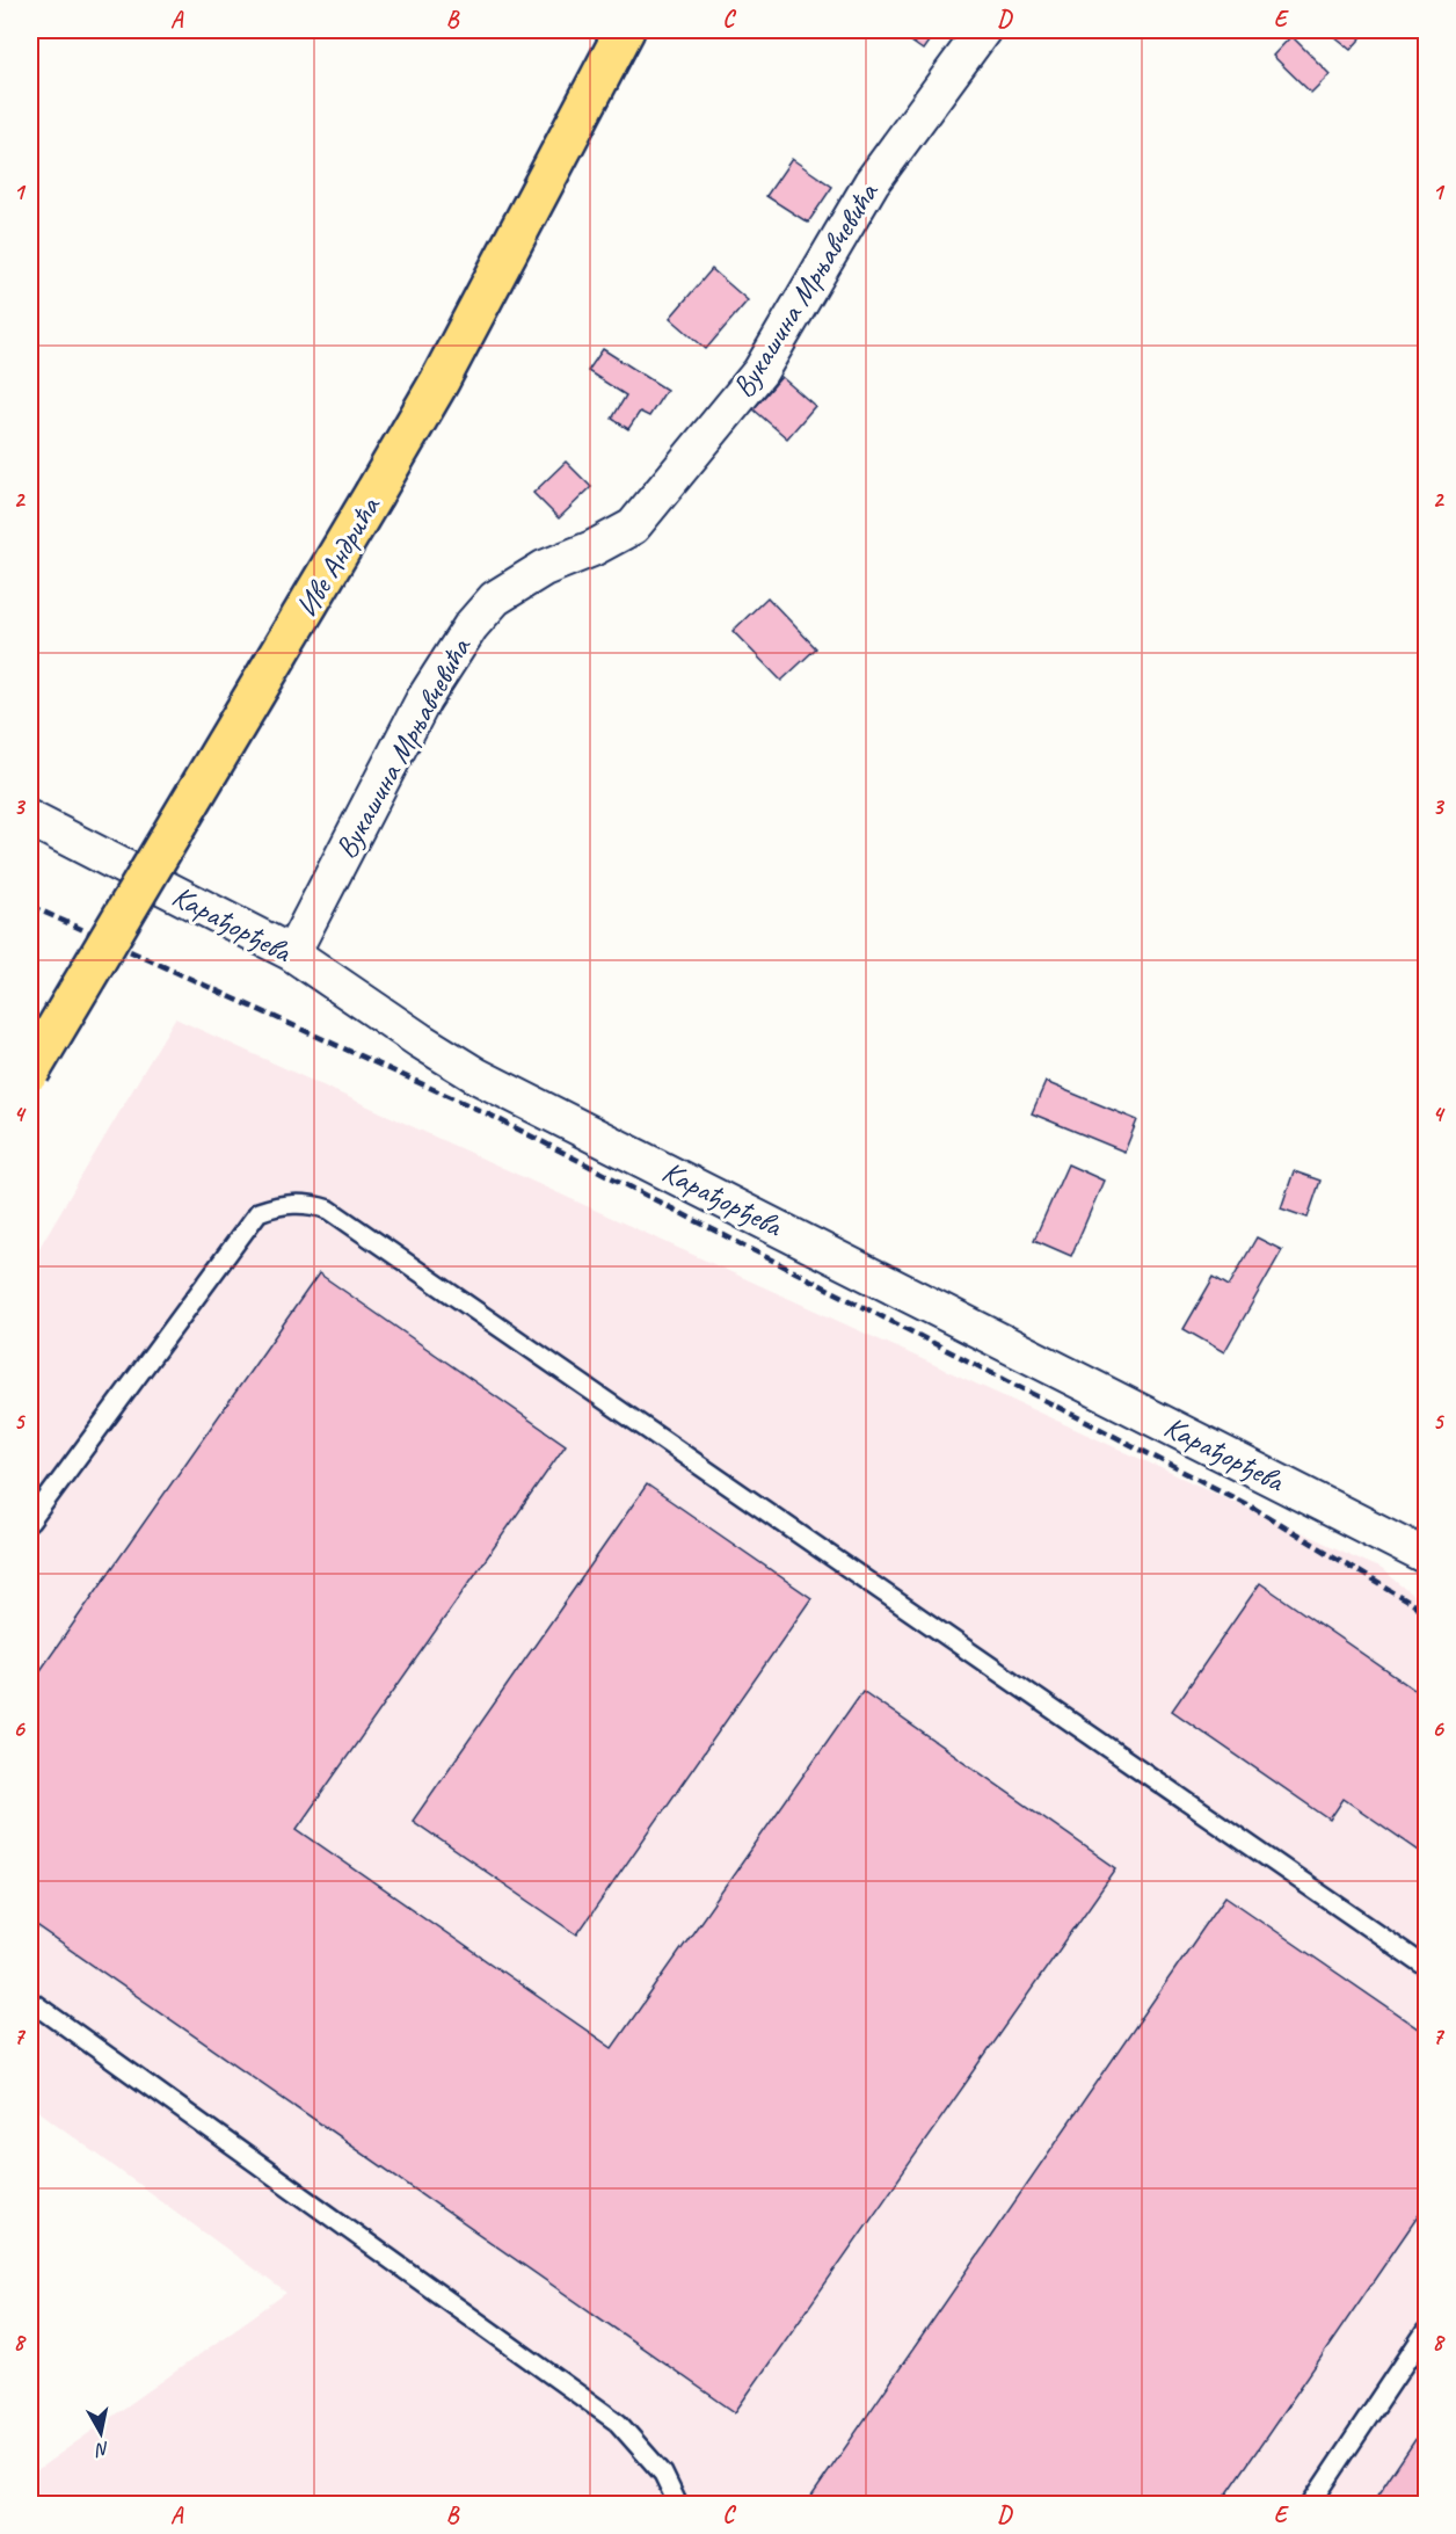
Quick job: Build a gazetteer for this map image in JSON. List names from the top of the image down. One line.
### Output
{"streets":{"main road":["Иве Андрића"],"street":["Вукашина Мрњавчевића","Карађорђева"]},"crossings":[["Вукашина Мрњавчевића","Карађорђева"]],"north":"bottom","grid":{"columns":["A","B","C","D","E"],"rows":["1","2","3","4","5","6","7","8"]}}
